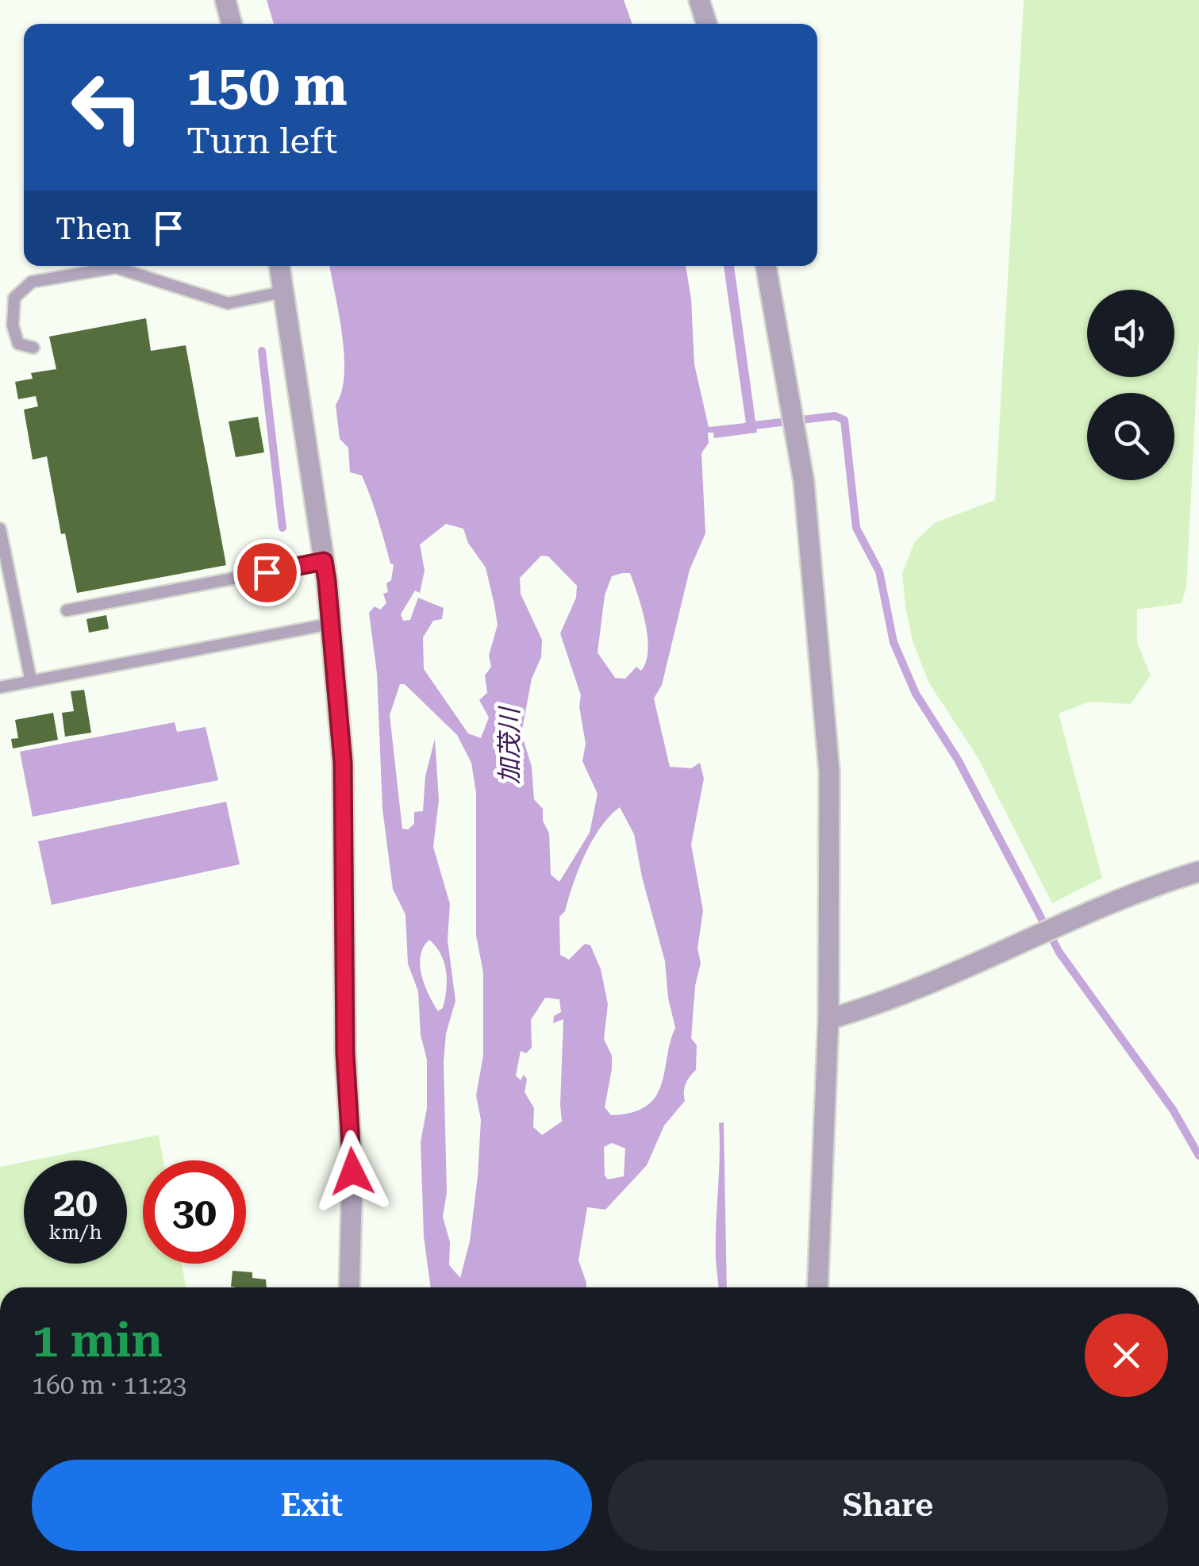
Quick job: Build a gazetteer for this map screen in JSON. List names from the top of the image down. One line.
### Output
{"water":["加茂川"],"page":{"turn":["150 m","Turn left"],"then":"Then","speed":"20 km/h","limit":"30","heading":["1 min","160 m · 11:23"],"buttons":["Exit","Share"]}}
